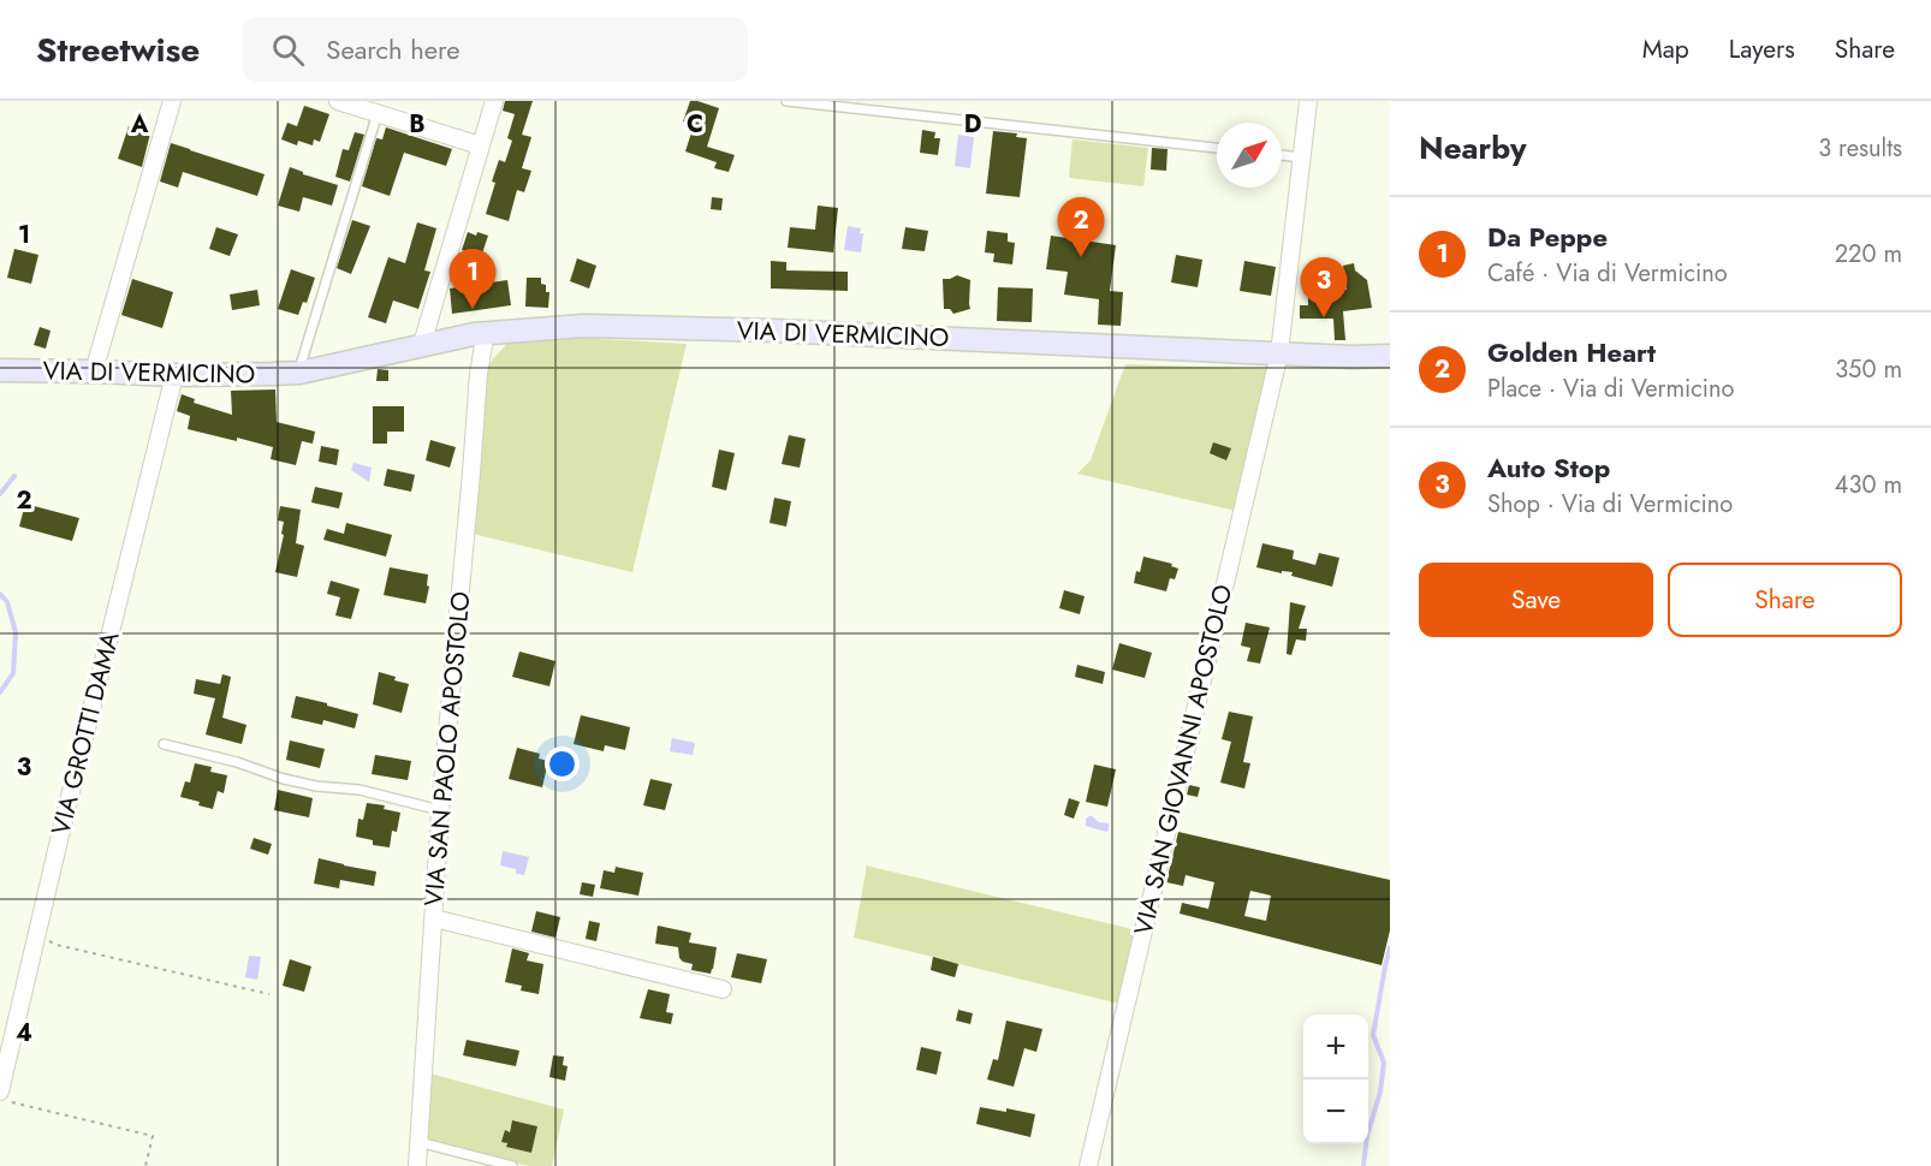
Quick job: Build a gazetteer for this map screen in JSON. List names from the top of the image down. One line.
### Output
{"streets":{"main road":["VIA DI VERMICINO"],"street":["VIA GROTTI DAMA","VIA SAN PAOLO APOSTOLO","VIA SAN GIOVANNI APOSTOLO"]},"crossings":[["VIA DI VERMICINO","VIA GROTTI DAMA"],["VIA DI VERMICINO","VIA SAN PAOLO APOSTOLO"],["VIA DI VERMICINO","VIA SAN GIOVANNI APOSTOLO"]],"north":"top right","page":{"header":"Streetwise","search":"Search here","nav":["Map","Layers","Share"],"heading":["Nearby","3 results"],"list":[{"mark":"1","name":"Da Peppe","note":"Café · Via di Vermicino","value":"220 m"},{"mark":"2","name":"Golden Heart","note":"Place · Via di Vermicino","value":"350 m"},{"mark":"3","name":"Auto Stop","note":"Shop · Via di Vermicino","value":"430 m"}],"pins":["2","1","3"],"buttons":["Save","Share"],"map_buttons":["+","−"]},"grid":{"columns":["A","B","C","D"],"rows":["1","2","3","4"]}}
